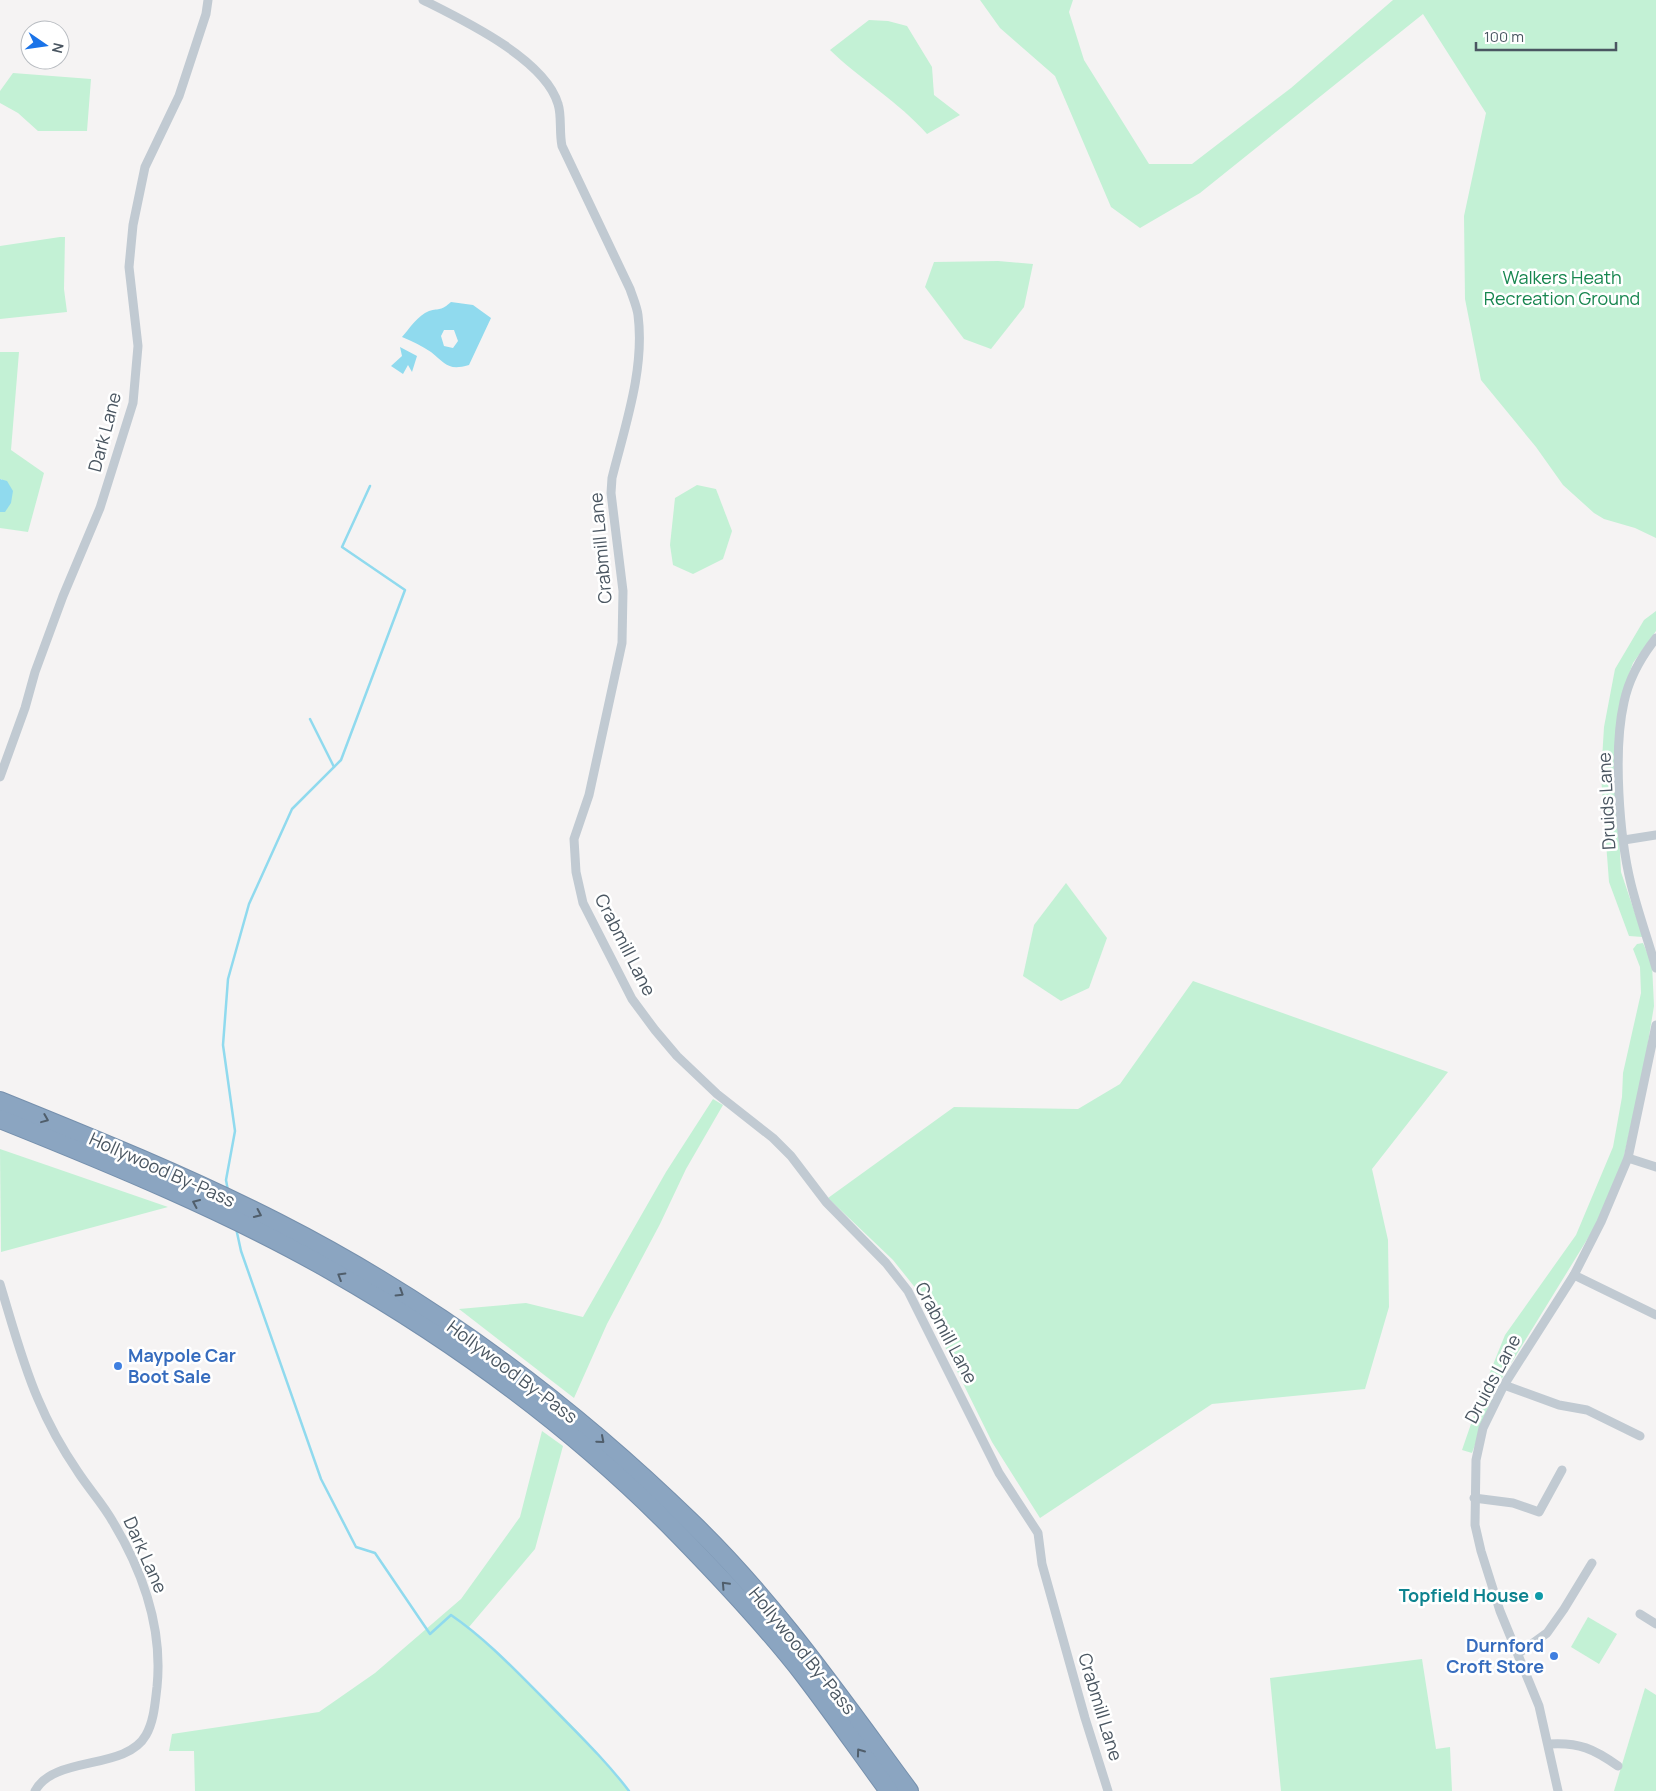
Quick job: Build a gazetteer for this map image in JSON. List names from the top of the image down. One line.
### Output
{"streets":{"highway":["Hollywood By-Pass"],"street":["Dark Lane","Crabmill Lane","Druids Lane"]},"parks":["Walkers Heath Recreation Ground"],"places":["Maypole Car Boot Sale","Topfield House","Durnford Croft Store"],"scale_bar":"100 m","north":"right"}
